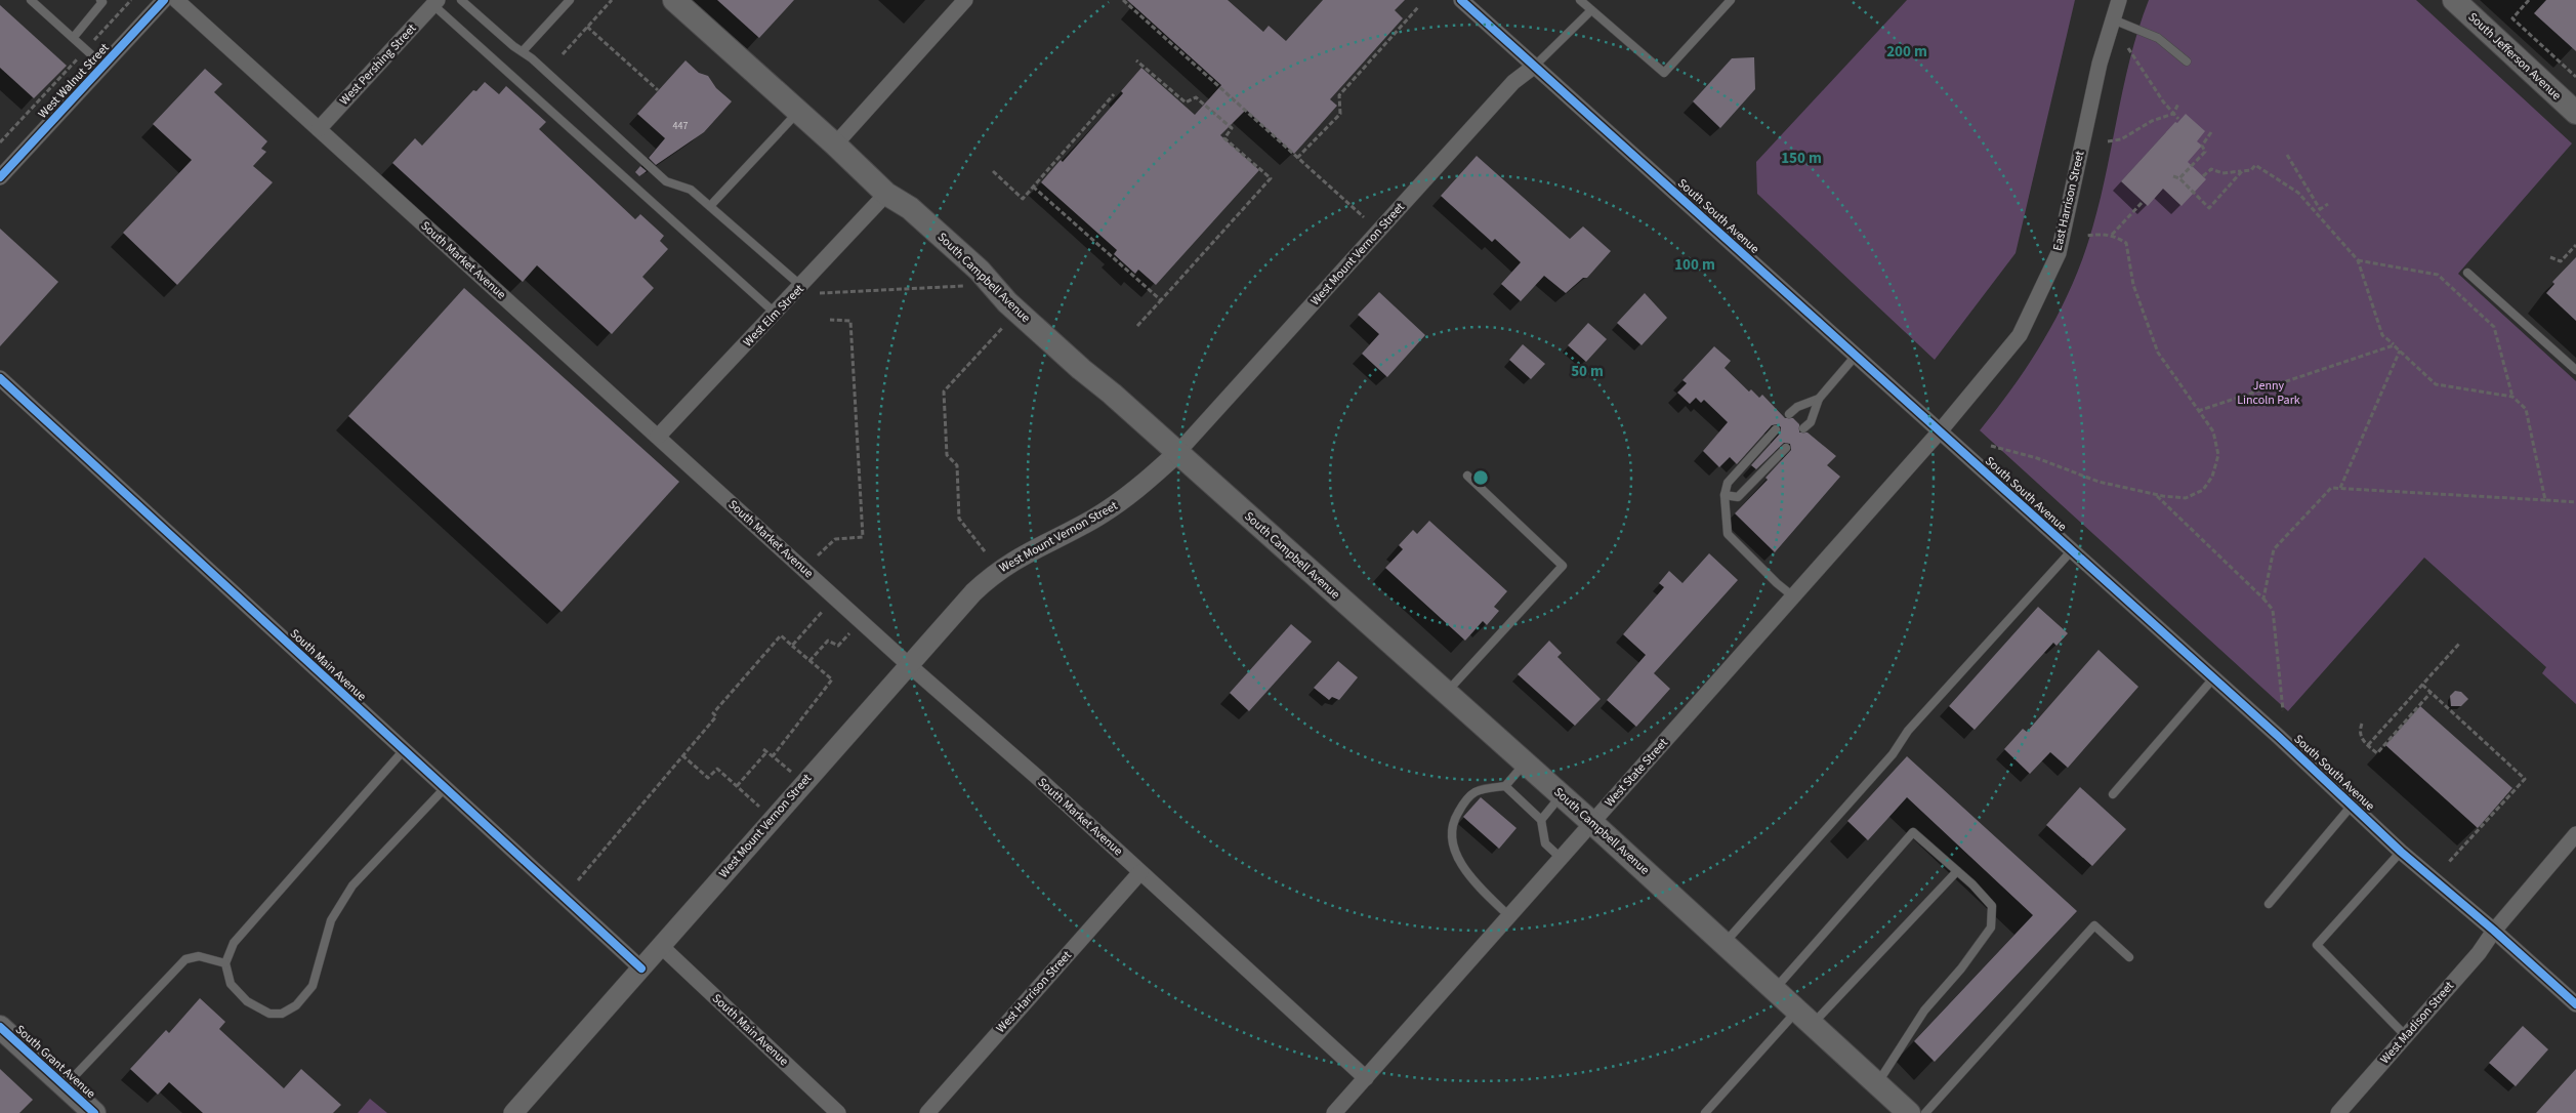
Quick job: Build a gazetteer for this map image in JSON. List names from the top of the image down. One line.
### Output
{"streets":{"main road":["South Jefferson Avenue","South Campbell Avenue","South Grant Avenue"],"street":["West Pershing Street","West Walnut Street","East Harrison Street","South South Avenue","West Mount Vernon Street","South Market Avenue","West Elm Street","South Main Avenue","West State Street","West Harrison Street","West Madison Street"]},"crossings":[["West Pershing Street","South Market Avenue"],["East Harrison Street","South South Avenue"],["East Harrison Street","West State Street"],["South South Avenue","West Mount Vernon Street"],["South South Avenue","West State Street"],["South South Avenue","West Madison Street"],["West Mount Vernon Street","South Market Avenue"],["West Mount Vernon Street","South Campbell Avenue"],["West Mount Vernon Street","South Main Avenue"],["South Market Avenue","West Elm Street"],["South Market Avenue","West State Street"],["South Market Avenue","West Harrison Street"],["South Campbell Avenue","West Elm Street"],["South Campbell Avenue","West State Street"]],"parks":["Jenny Lincoln Park"],"house_numbers":["447"],"rings":["200 m","150 m","100 m","50 m"]}
